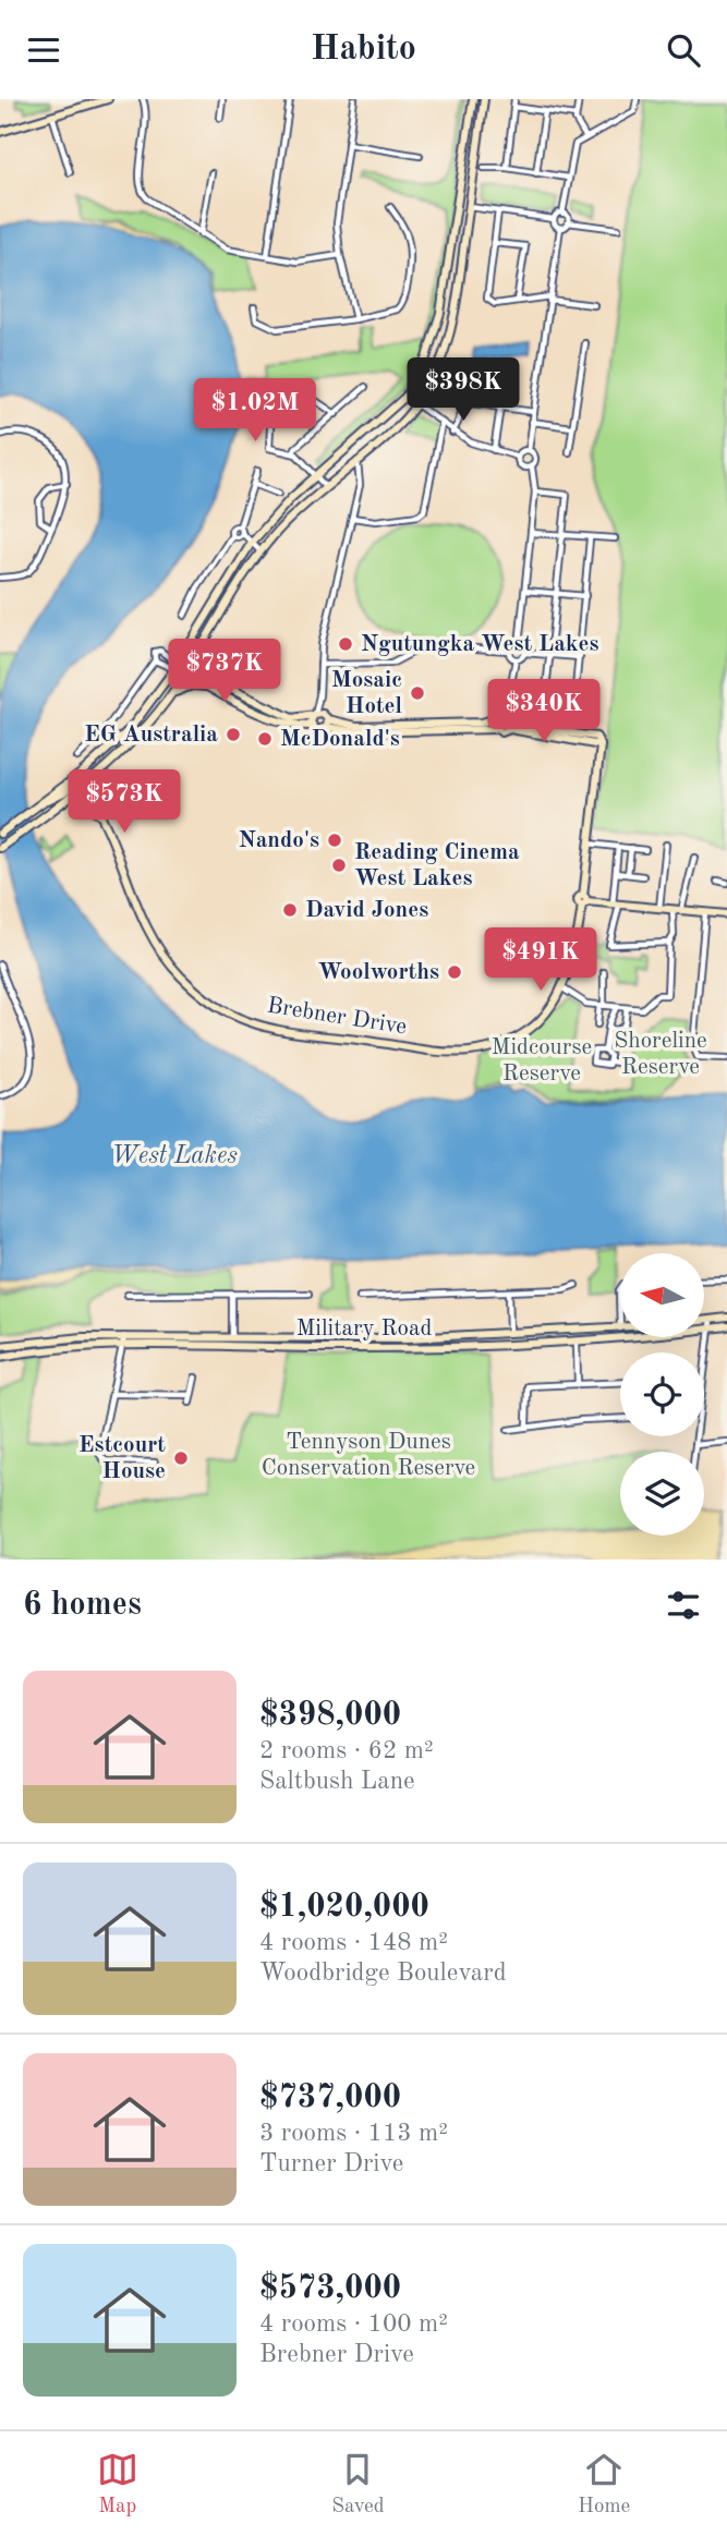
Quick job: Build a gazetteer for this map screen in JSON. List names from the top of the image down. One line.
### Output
{"streets":{"main road":["Brebner Drive","Military Road"]},"water":["West Lakes"],"parks":["Shoreline Reserve","Midcourse Reserve","Tennyson Dunes Conservation Reserve"],"places":["Ngutungka West Lakes","Mosaic Hotel","EG Australia","McDonald's","Nando's","Reading Cinema West Lakes","David Jones","Woolworths","Estcourt House"],"north":"left","page":{"header":"Habito","price":["$398K","$1.02M","$737K","$340K","$573K","$491K"],"heading":"6 homes","list":[{"name":"$398,000","note":"2 rooms · 62 m² · Saltbush Lane"},{"name":"$1,020,000","note":"4 rooms · 148 m² · Woodbridge Boulevard"},{"name":"$737,000","note":"3 rooms · 113 m² · Turner Drive"},{"name":"$573,000","note":"4 rooms · 100 m² · Brebner Drive"}],"tabs":["Map","Saved","Home"]}}
